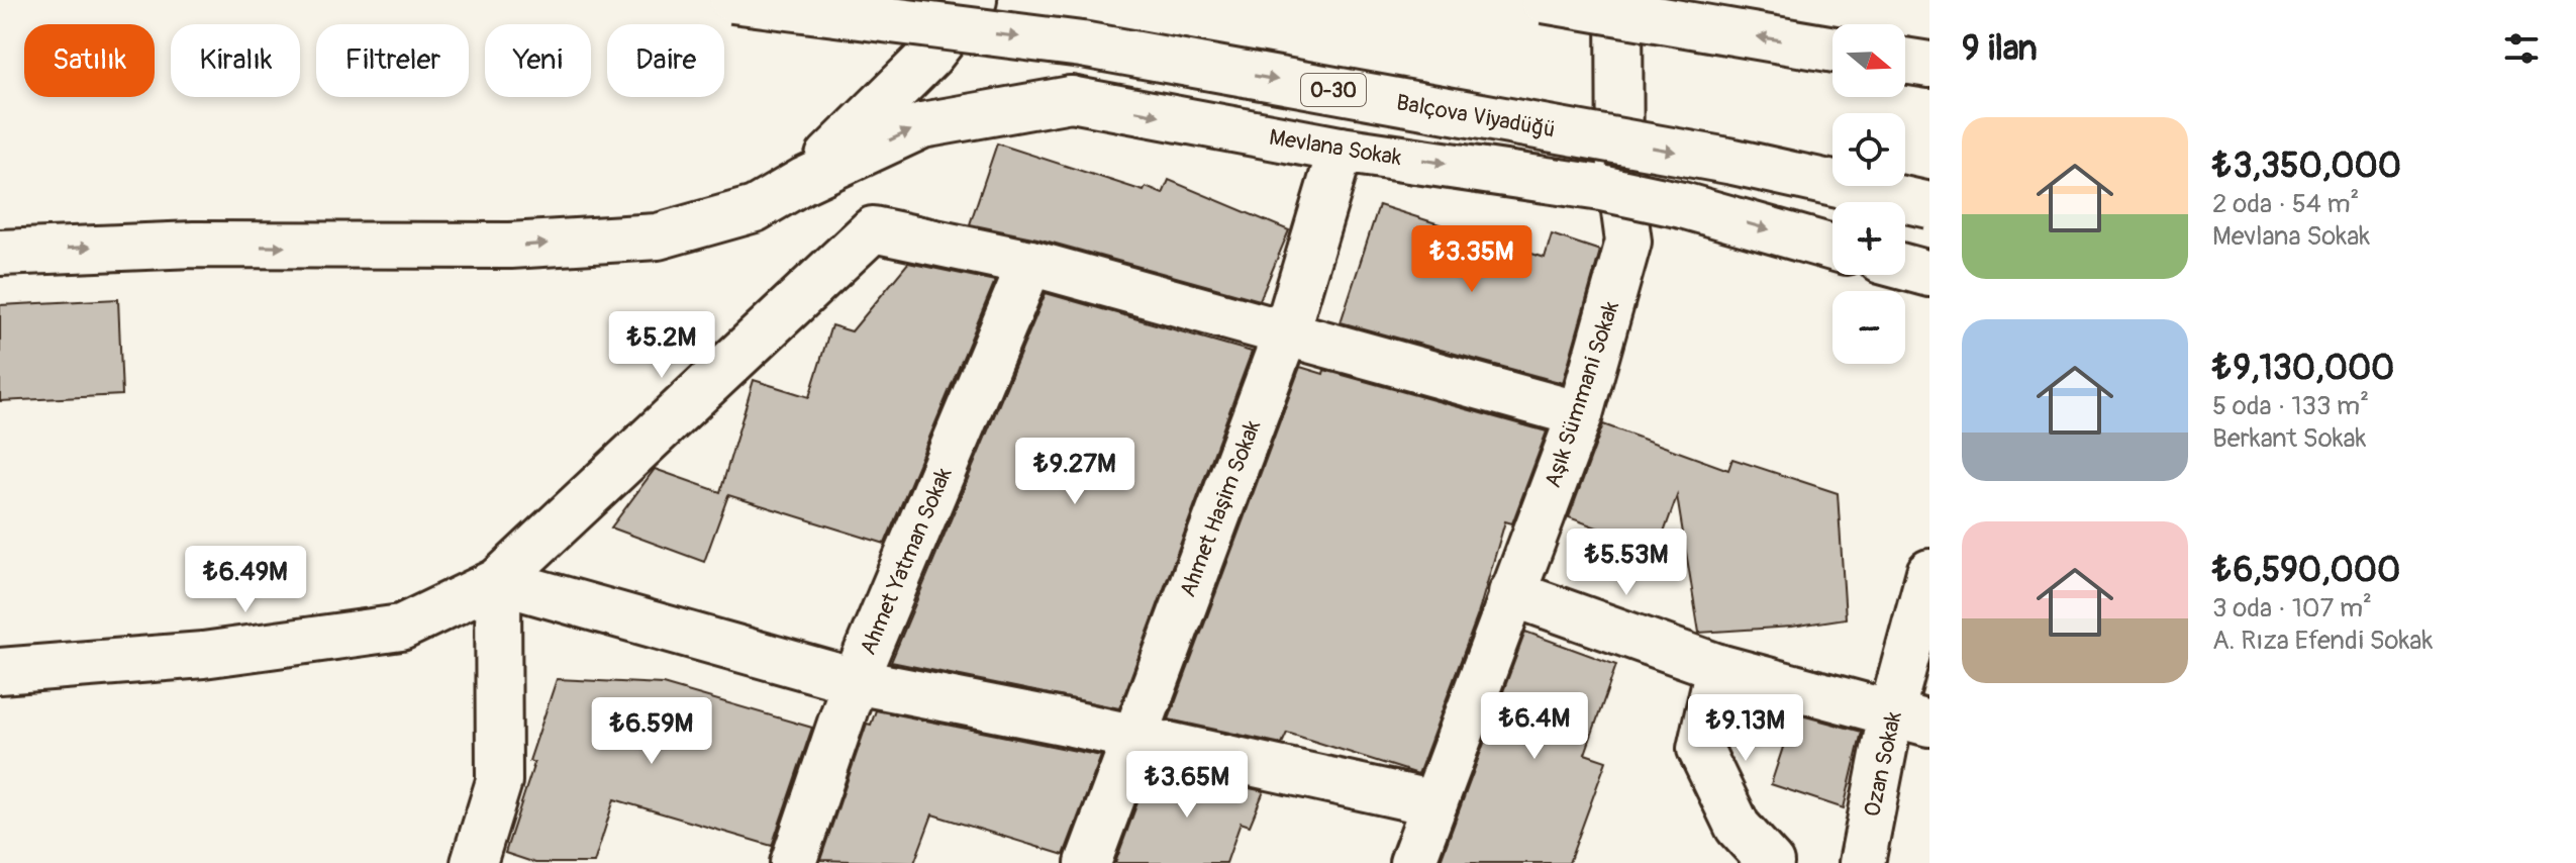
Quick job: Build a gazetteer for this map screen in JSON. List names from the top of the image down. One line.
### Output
{"streets":{"main road":["O-30","Balçova Viyadüğü","Mevlana Sokak","Aşık Sümmani Sokak","Ahmet Haşim Sokak","Ahmet Yatman Sokak","Ozan Sokak"]},"crossings":[["Mevlana Sokak","Ahmet Haşim Sokak"]],"north":"right","page":{"heading":"9 ilan","map_buttons":["+","−"],"chip":["Satılık","Kiralık","Filtreler","Yeni","Daire"],"list":[{"name":"₺3,350,000","note":"2 oda · 54 m² · Mevlana Sokak"},{"name":"₺9,130,000","note":"5 oda · 133 m² · Berkant Sokak"},{"name":"₺6,590,000","note":"3 oda · 107 m² · A. Rıza Efendi Sokak"}],"price":["₺3.35M","₺5.2M","₺9.27M","₺5.53M","₺6.49M","₺6.4M","₺9.13M","₺6.59M","₺3.65M"]}}
